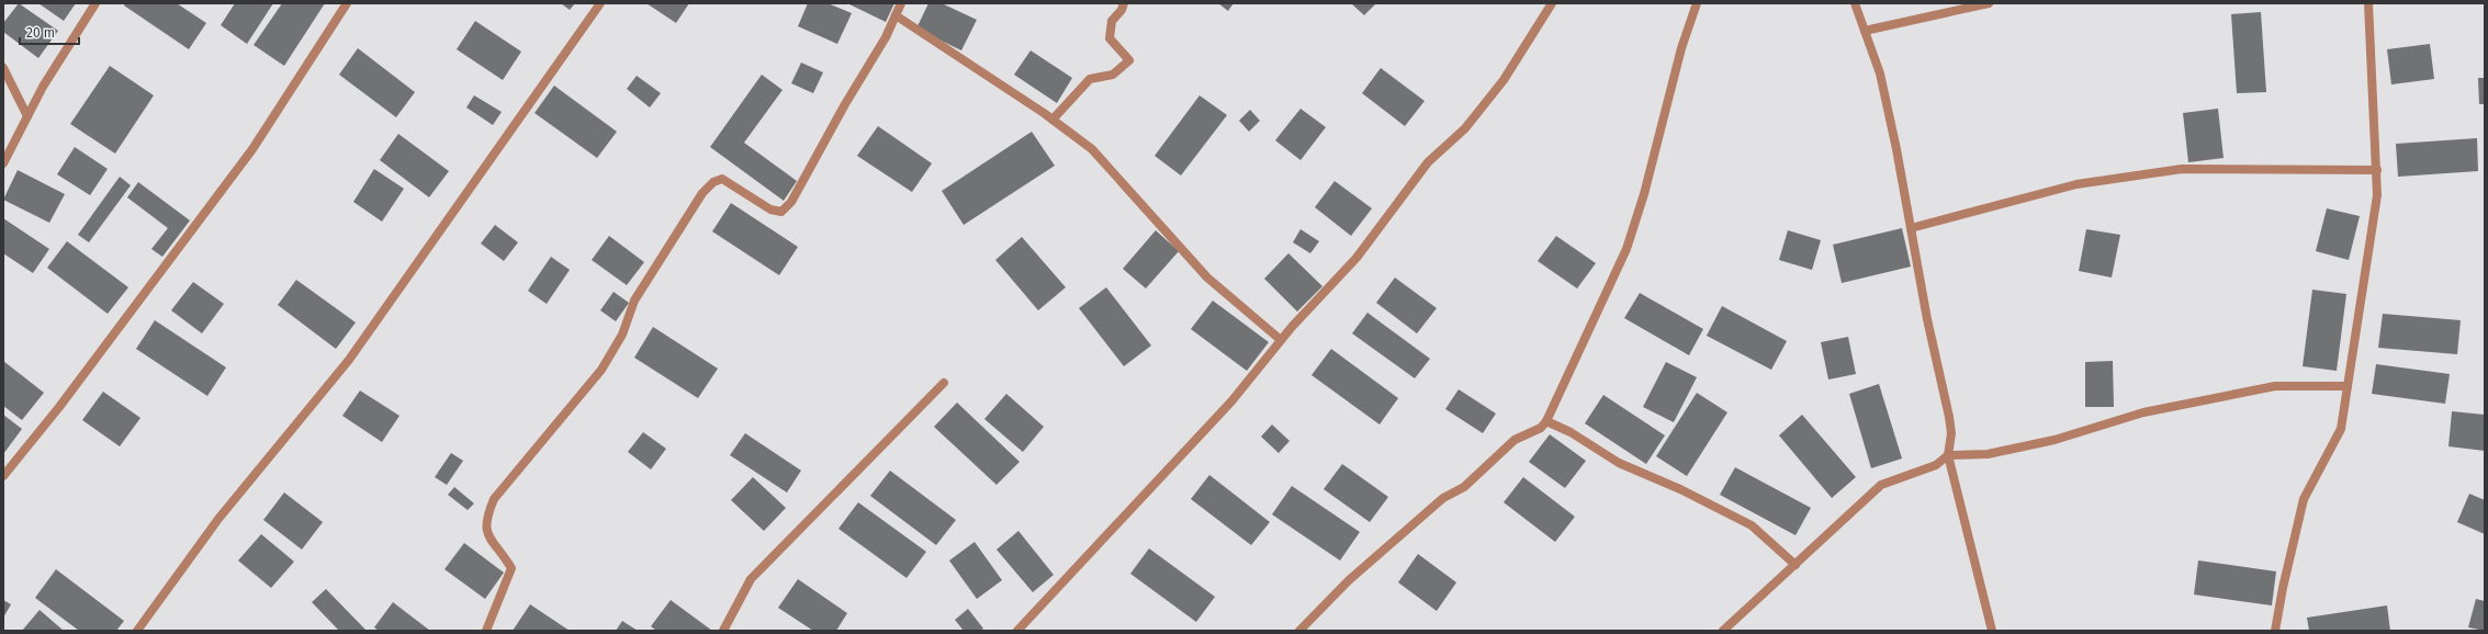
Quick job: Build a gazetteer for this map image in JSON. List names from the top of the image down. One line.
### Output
{"scale_bar":"20 m"}
